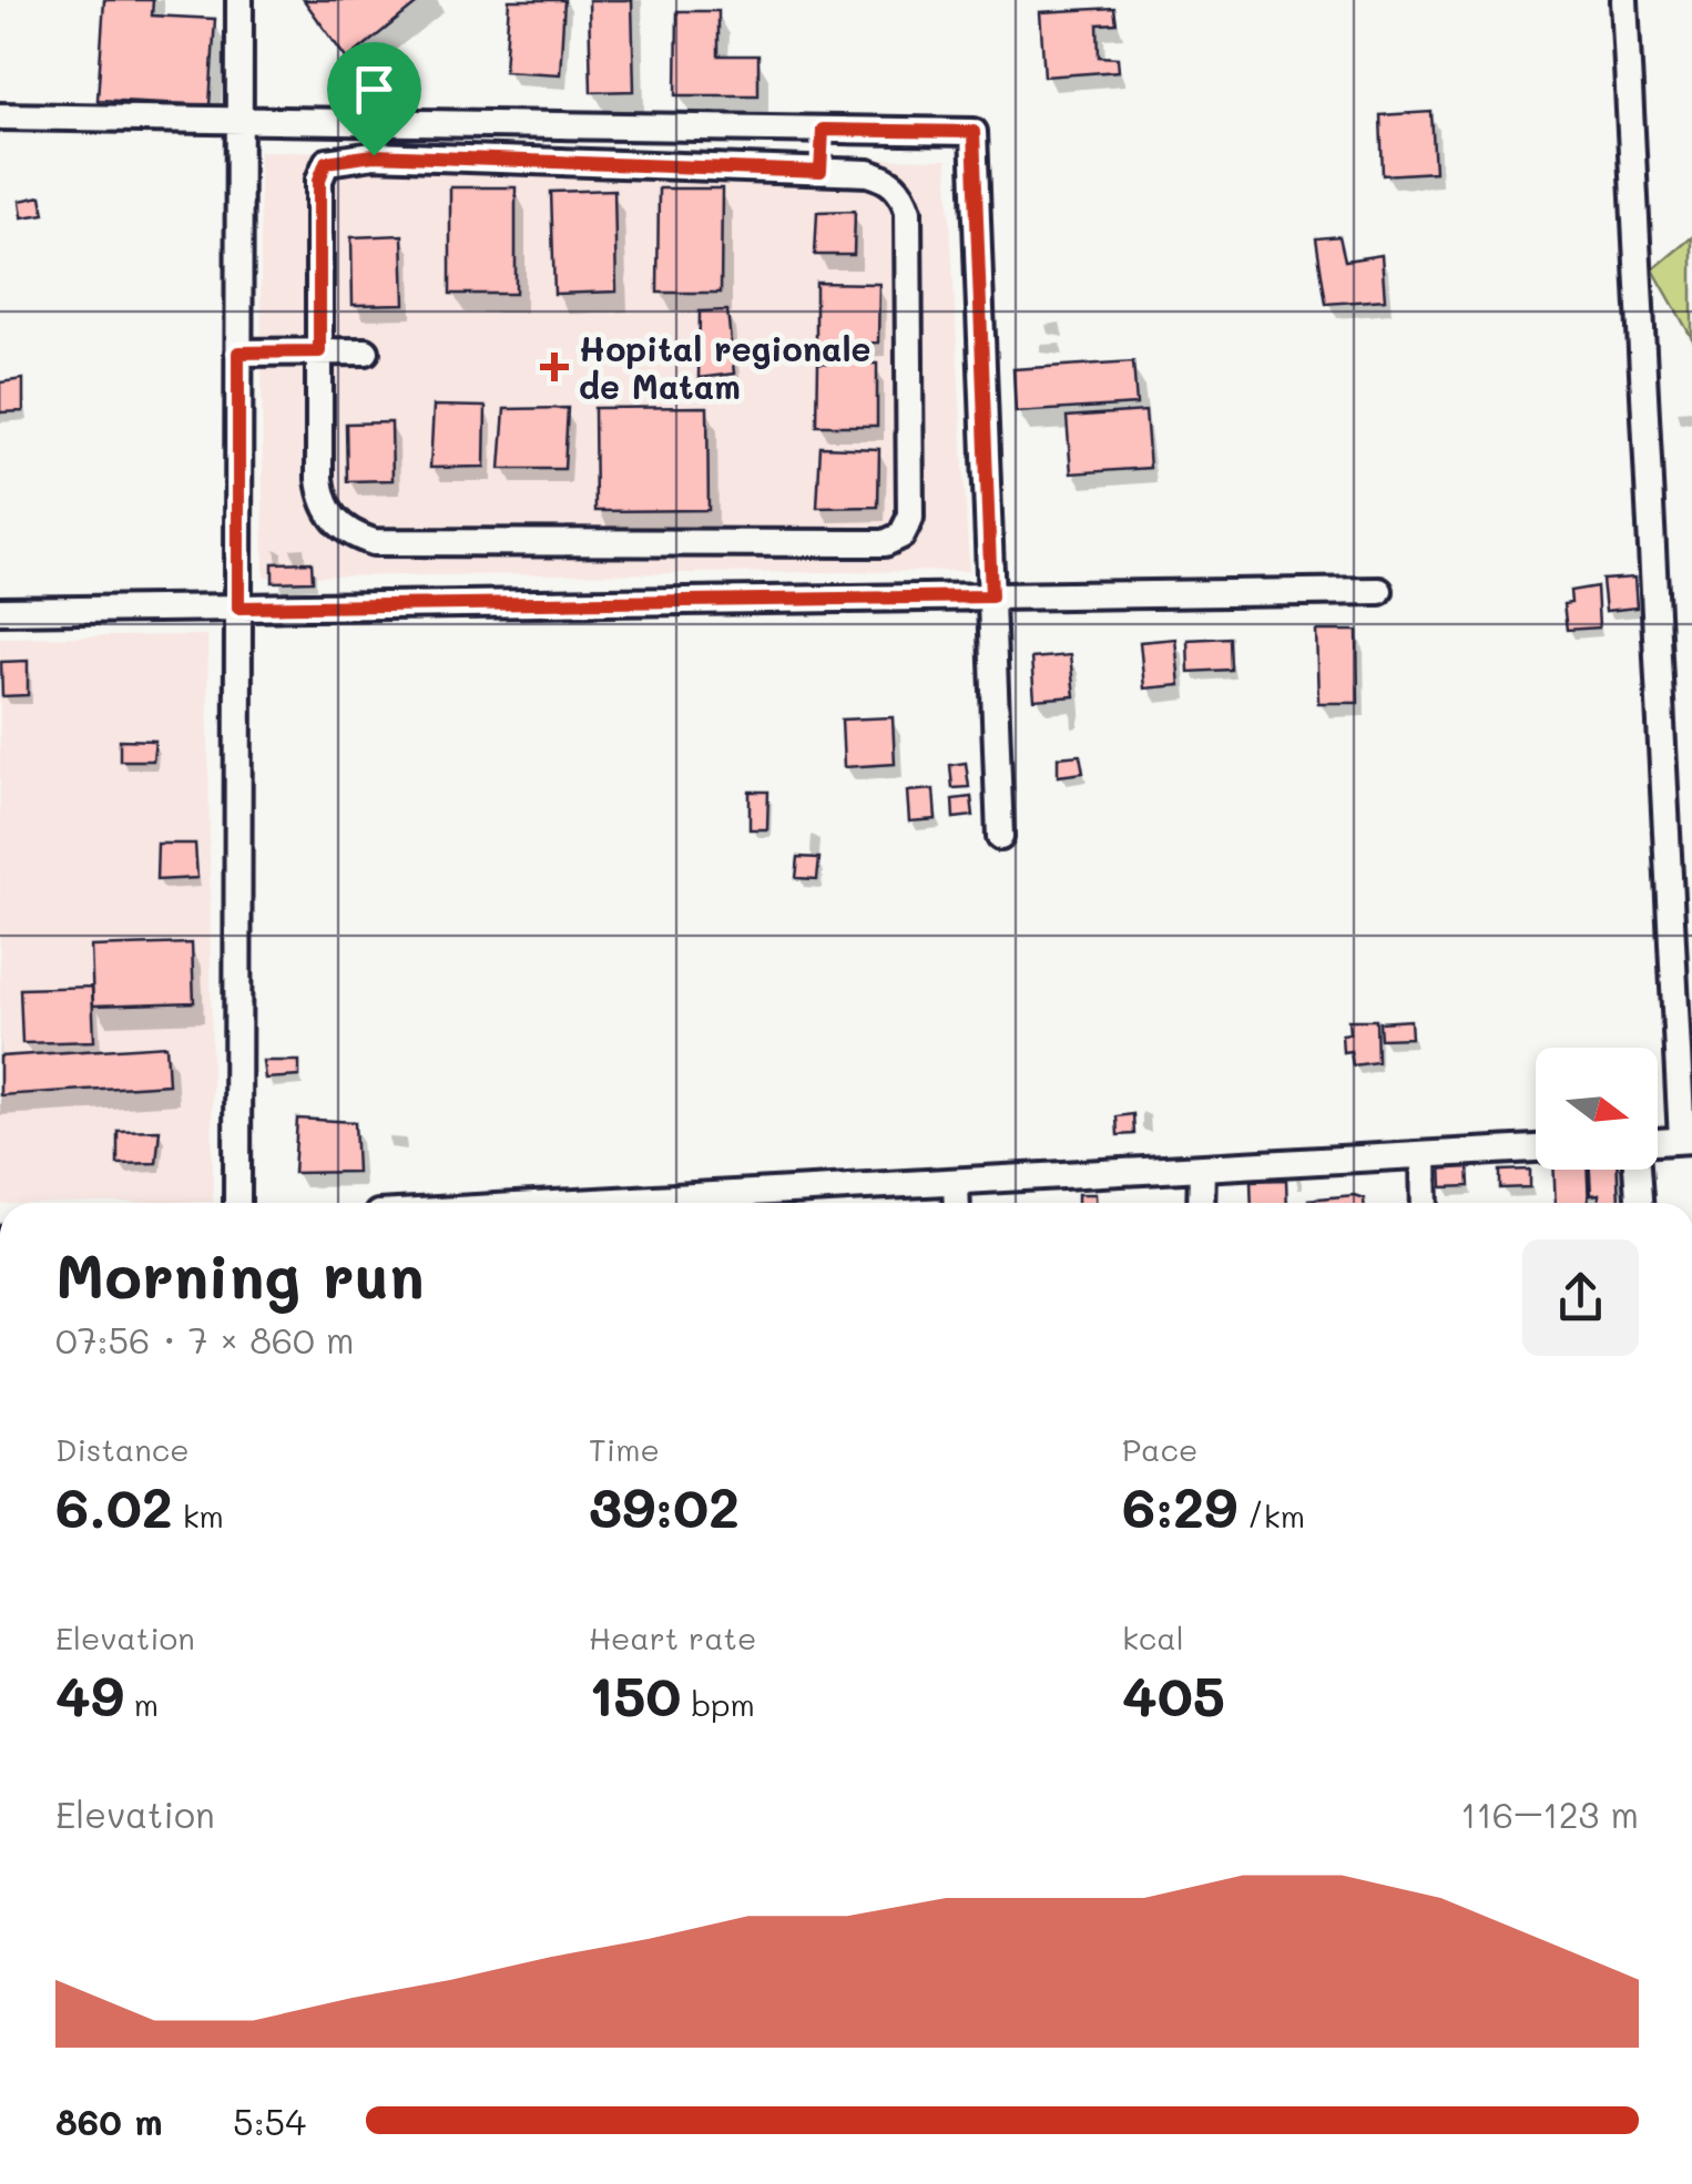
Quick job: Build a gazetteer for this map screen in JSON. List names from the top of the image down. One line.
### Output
{"places":{"health":["Hopital regionale de Matam"]},"north":"right","page":{"heading":["Morning run","07:56 · 7 × 860 m"],"stats":[["Distance","6.02 km"],["Time","39:02"],["Pace","6:29 /km"],["Elevation","49 m"],["Heart rate","150 bpm"],["kcal","405"]],"chart":["Elevation","116–123 m"],"list":[{"name":"860 m","note":"5:54"}]}}
